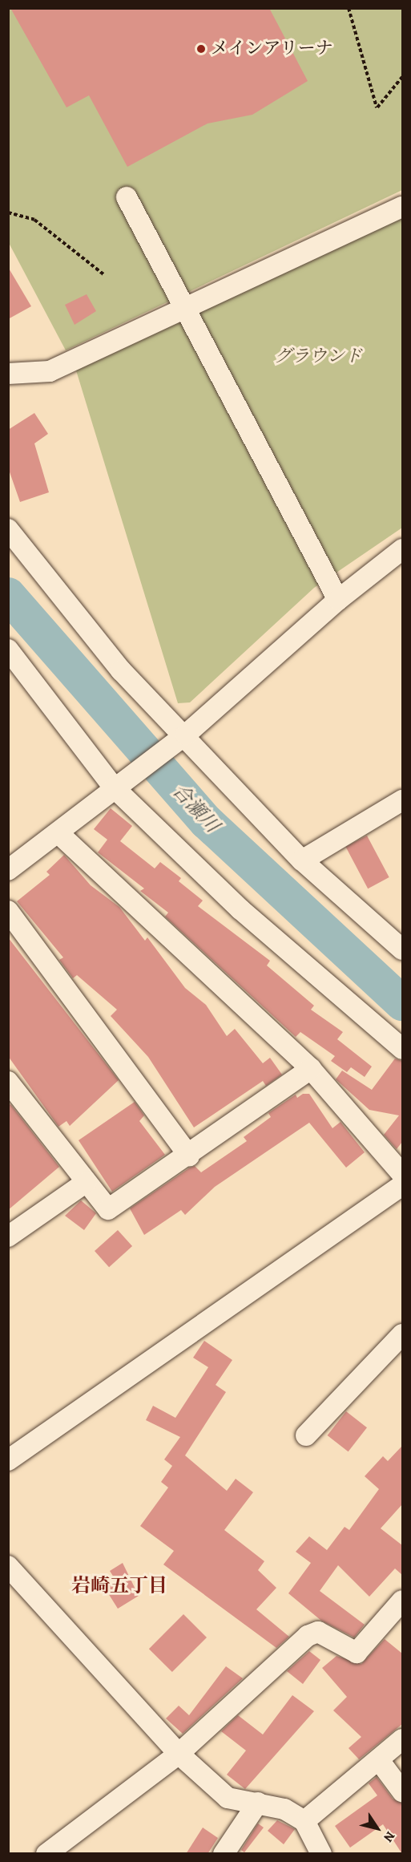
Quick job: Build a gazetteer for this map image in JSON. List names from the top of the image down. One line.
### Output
{"districts":["岩崎五丁目"],"water":["合瀬川"],"parks":["グラウンド"],"places":["メインアリーナ"],"north":"bottom right"}
